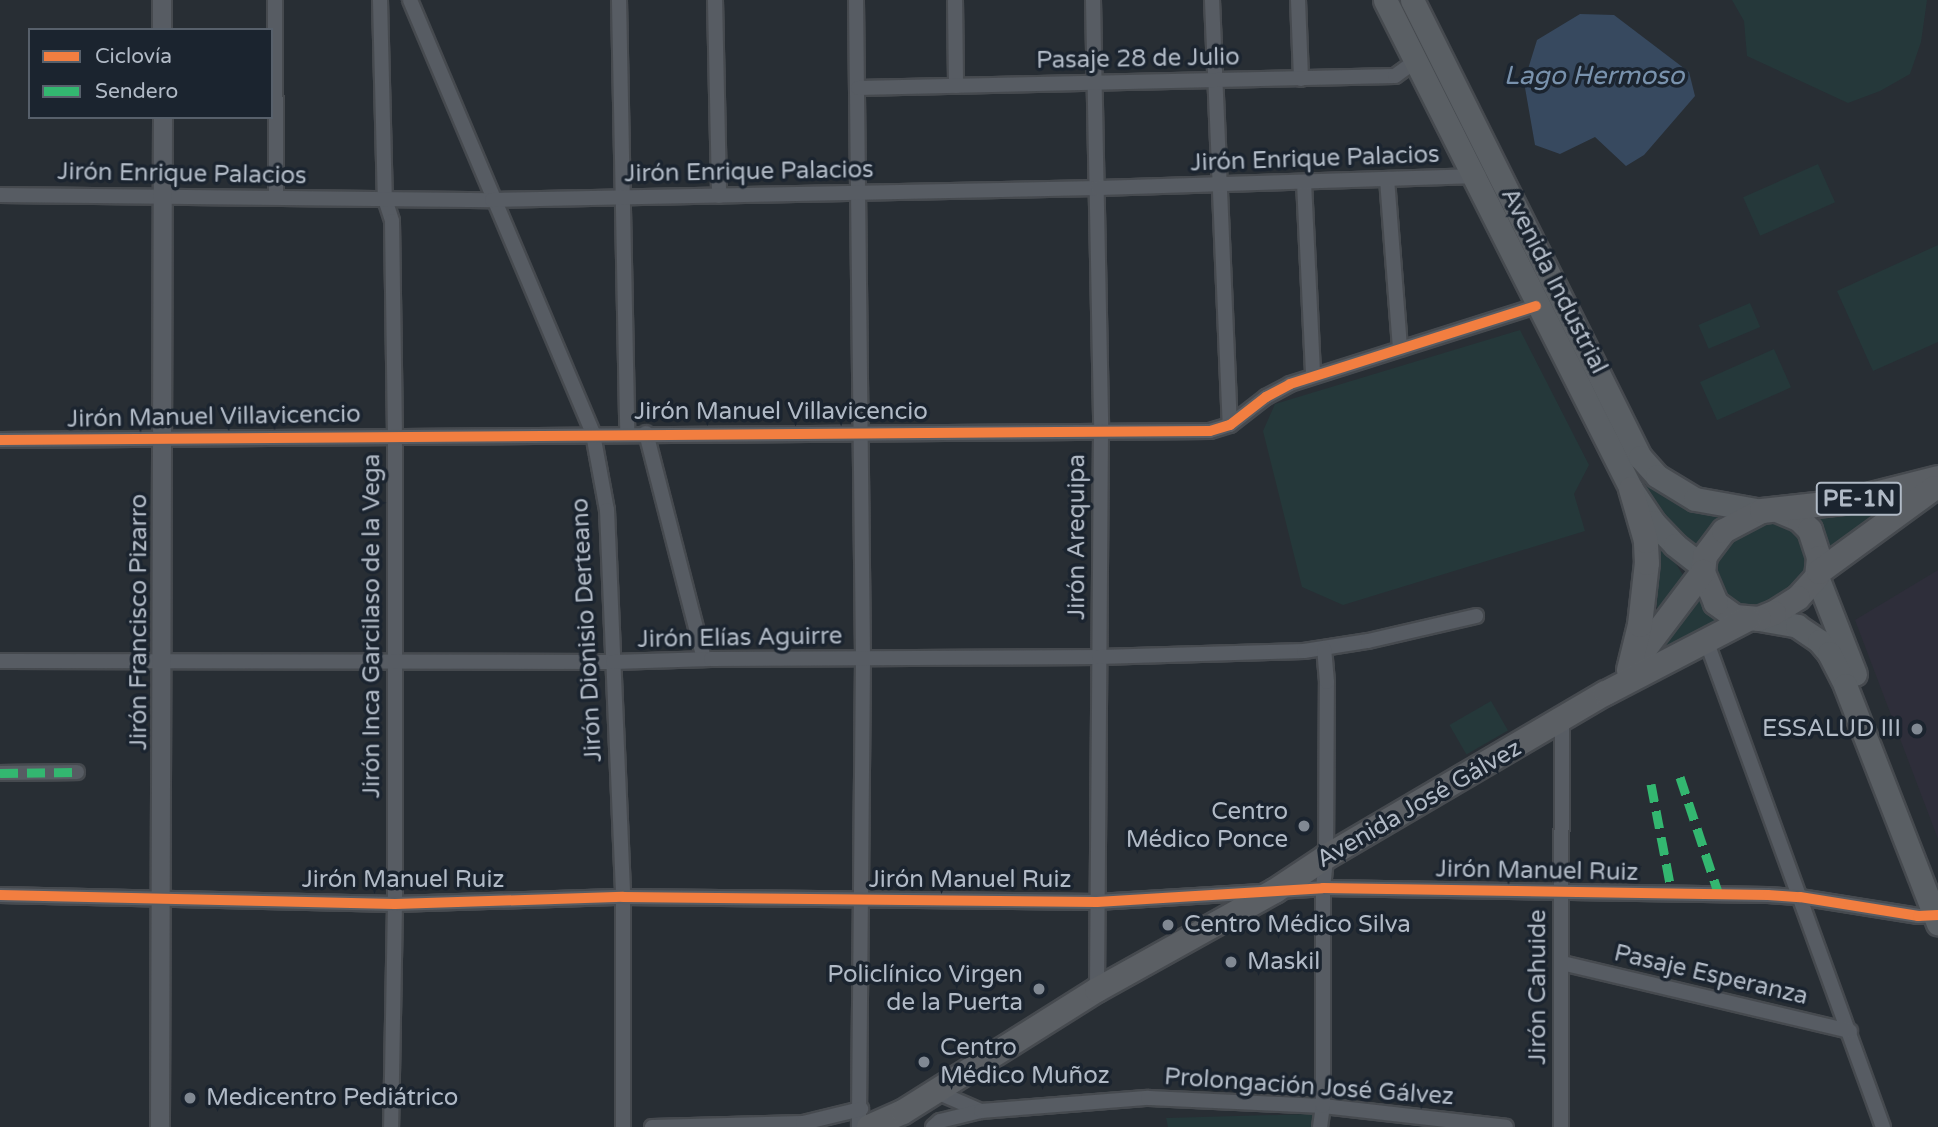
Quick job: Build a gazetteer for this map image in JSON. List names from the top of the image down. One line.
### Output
{"streets":{"highway":["PE-1N","Avenida José Gálvez"],"main road":["Avenida Industrial"],"street":["Pasaje 28 de Julio","Jirón Enrique Palacios","Jirón Manuel Villavicencio","Jirón Arequipa","Jirón Francisco Pizarro","Jirón Inca Garcilaso de la Vega","Jirón Dionisio Derteano","Jirón Elías Aguirre","Jirón Manuel Ruiz","Pasaje Esperanza","Jirón Cahuide","Prolongación José Gálvez"]},"crossings":[["Pasaje 28 de Julio","Avenida Industrial"],["Pasaje 28 de Julio","Jirón Arequipa"],["Jirón Enrique Palacios","Avenida Industrial"],["Jirón Enrique Palacios","Jirón Arequipa"],["Jirón Enrique Palacios","Jirón Francisco Pizarro"],["Jirón Enrique Palacios","Jirón Inca Garcilaso de la Vega"],["Jirón Enrique Palacios","Jirón Dionisio Derteano"],["Avenida Industrial","Jirón Manuel Villavicencio"],["Avenida Industrial","PE-1N"],["Avenida Industrial","Avenida José Gálvez"],["Jirón Manuel Villavicencio","Jirón Arequipa"],["Jirón Manuel Villavicencio","Jirón Francisco Pizarro"],["Jirón Manuel Villavicencio","Jirón Inca Garcilaso de la Vega"],["Jirón Manuel Villavicencio","Jirón Dionisio Derteano"],["PE-1N","Avenida José Gálvez"],["Jirón Arequipa","Jirón Elías Aguirre"],["Jirón Arequipa","Avenida José Gálvez"],["Jirón Arequipa","Jirón Manuel Ruiz"],["Jirón Francisco Pizarro","Jirón Elías Aguirre"],["Jirón Francisco Pizarro","Jirón Manuel Ruiz"],["Jirón Inca Garcilaso de la Vega","Jirón Elías Aguirre"],["Jirón Inca Garcilaso de la Vega","Jirón Manuel Ruiz"],["Jirón Dionisio Derteano","Jirón Elías Aguirre"],["Jirón Dionisio Derteano","Jirón Manuel Ruiz"],["Avenida José Gálvez","Jirón Manuel Ruiz"],["Avenida José Gálvez","Jirón Cahuide"],["Avenida José Gálvez","Prolongación José Gálvez"],["Jirón Manuel Ruiz","Jirón Cahuide"],["Pasaje Esperanza","Jirón Cahuide"]],"water":["Lago Hermoso"],"places":["ESSALUD III","Centro Médico Ponce","Centro Médico Silva","Maskil","Policlínico Virgen de la Puerta","Centro Médico Muñoz","Medicentro Pediátrico"],"legend":["Ciclovía","Sendero"]}
